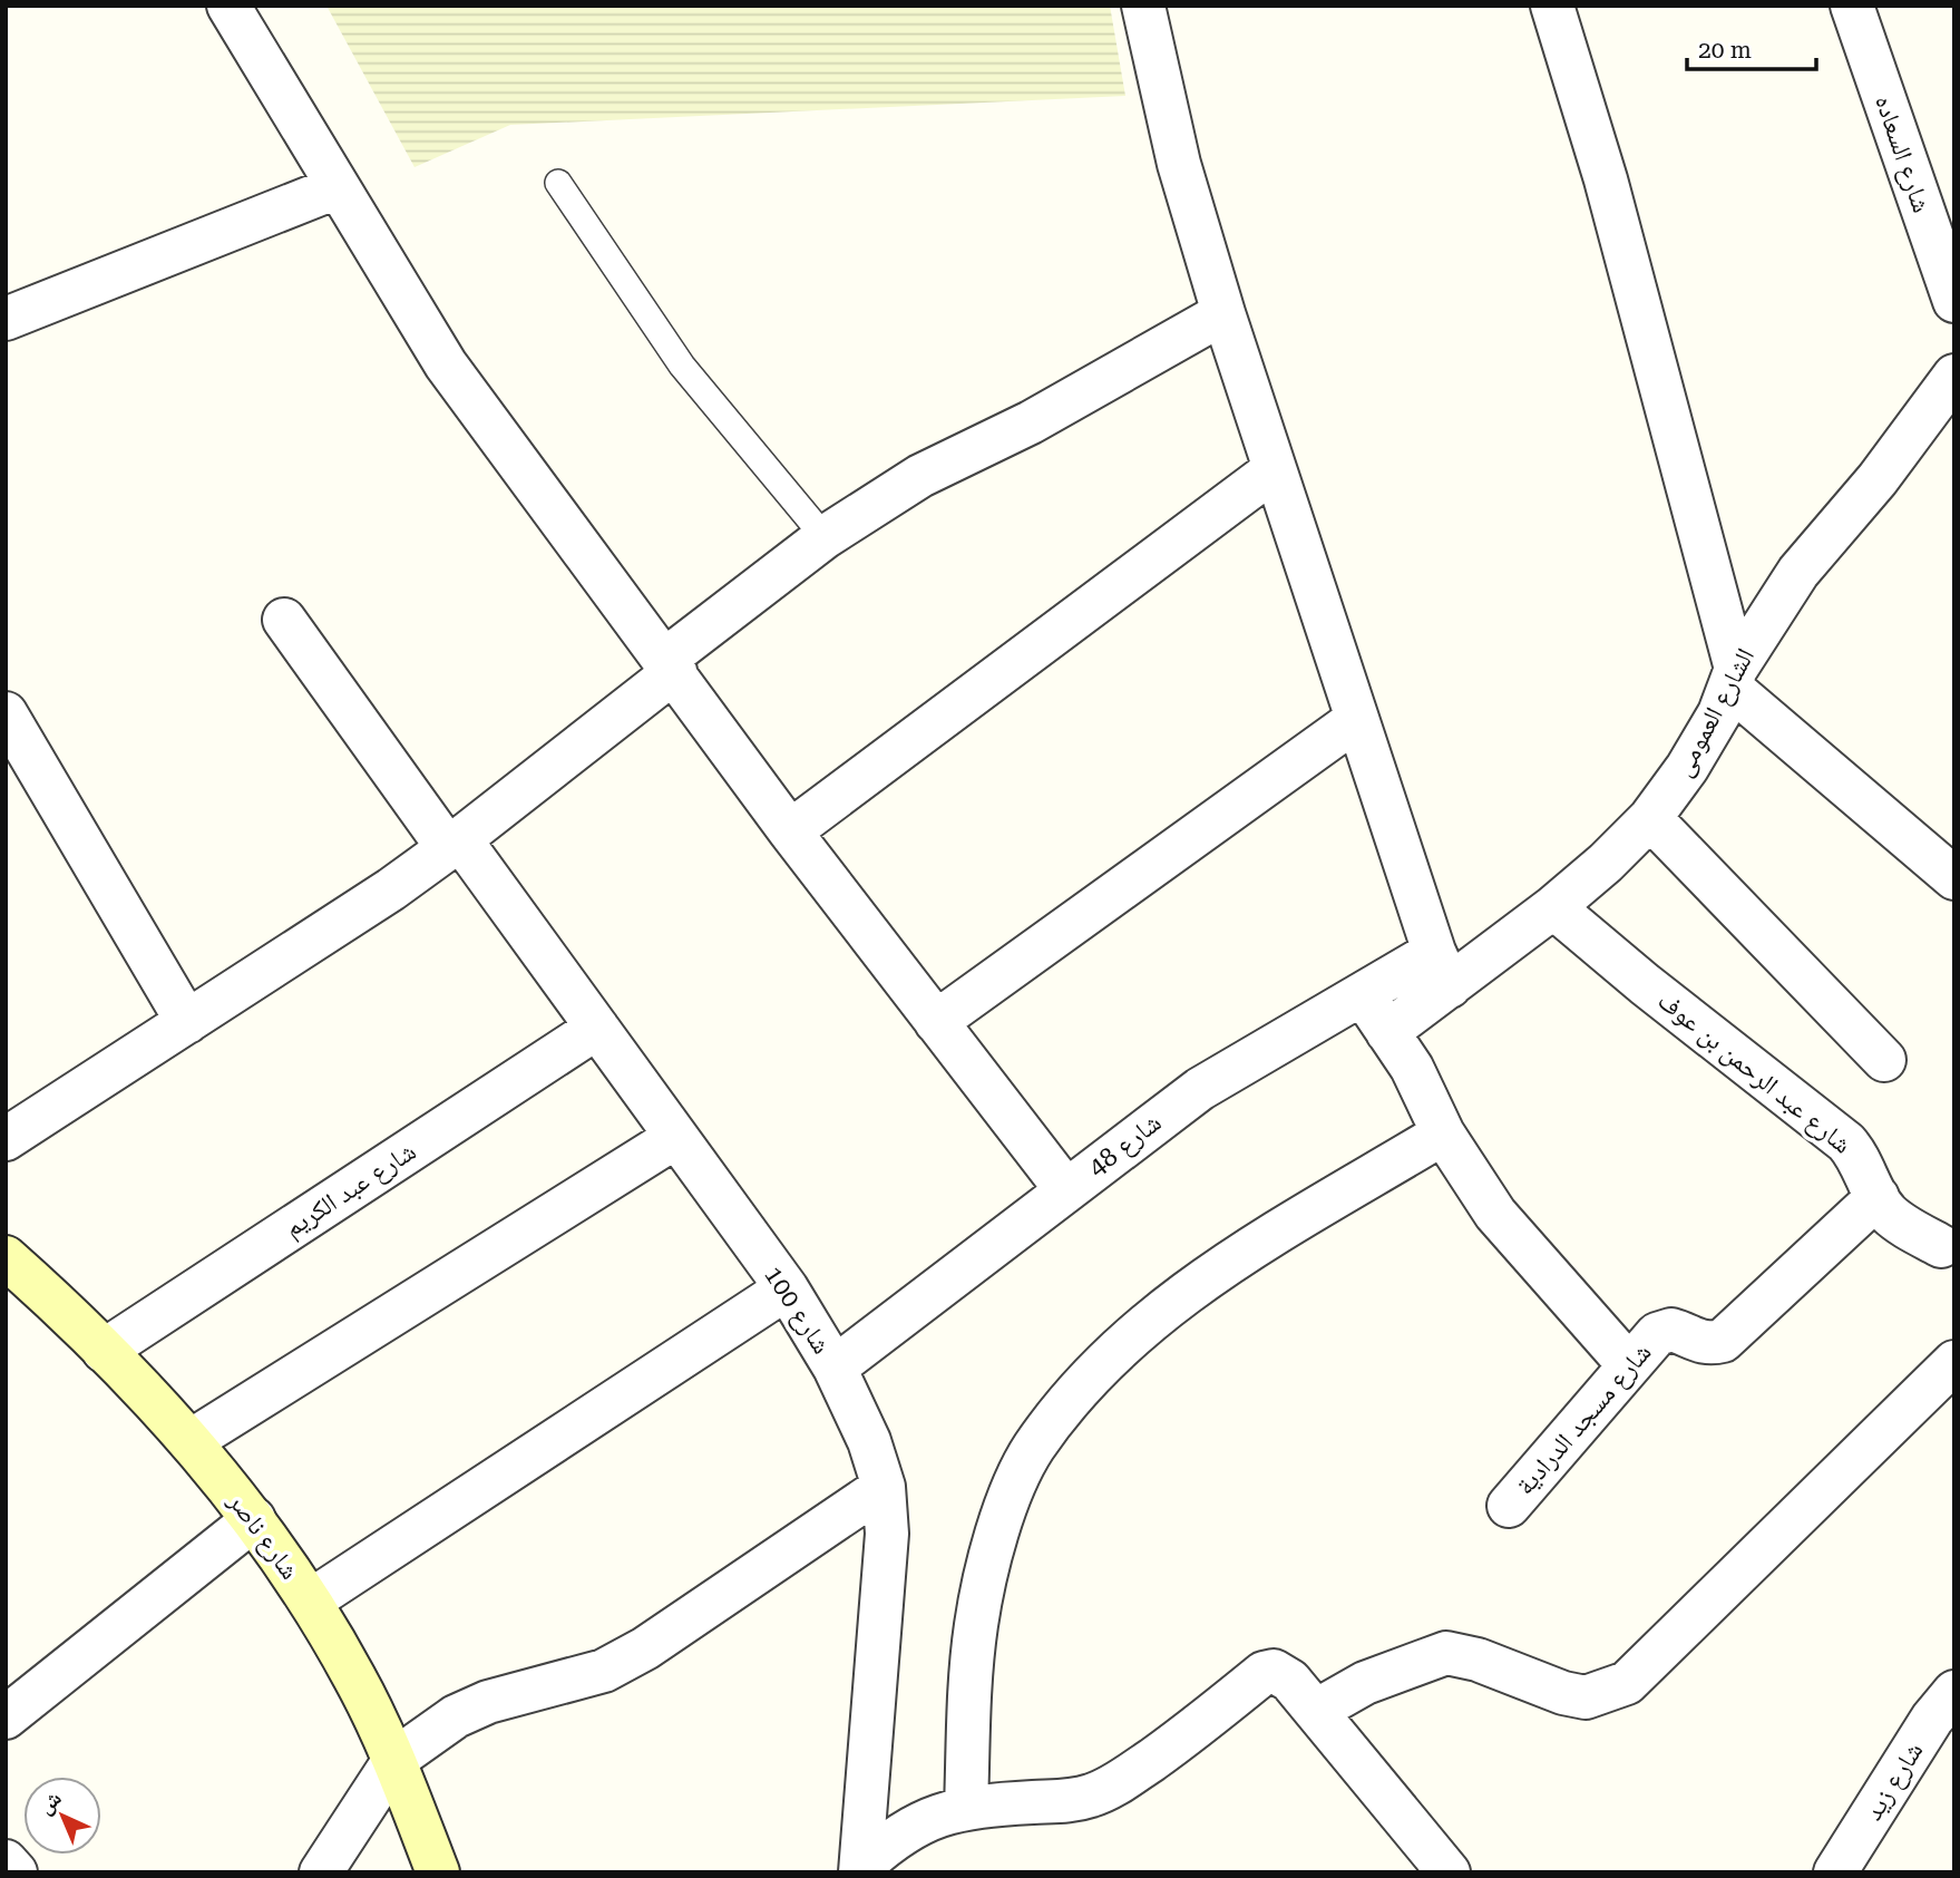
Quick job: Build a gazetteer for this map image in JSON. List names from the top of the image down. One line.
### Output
{"streets":{"street":["شارع السعاده","الشارع العمومى","شارع عبد الرحمن بن عوف","شارع 48","شارع عبد الكريم","شارع 100","شارع مسجد الدرادية","شارع ناصر","شارع زيد"]},"crossings":[["الشارع العمومى","شارع عبد الرحمن بن عوف"],["الشارع العمومى","شارع 48"],["شارع عبد الرحمن بن عوف","شارع مسجد الدرادية"],["شارع 48","شارع 100"],["شارع عبد الكريم","شارع 100"],["شارع عبد الكريم","شارع ناصر"]],"scale_bar":"20 m","north":"top left"}
